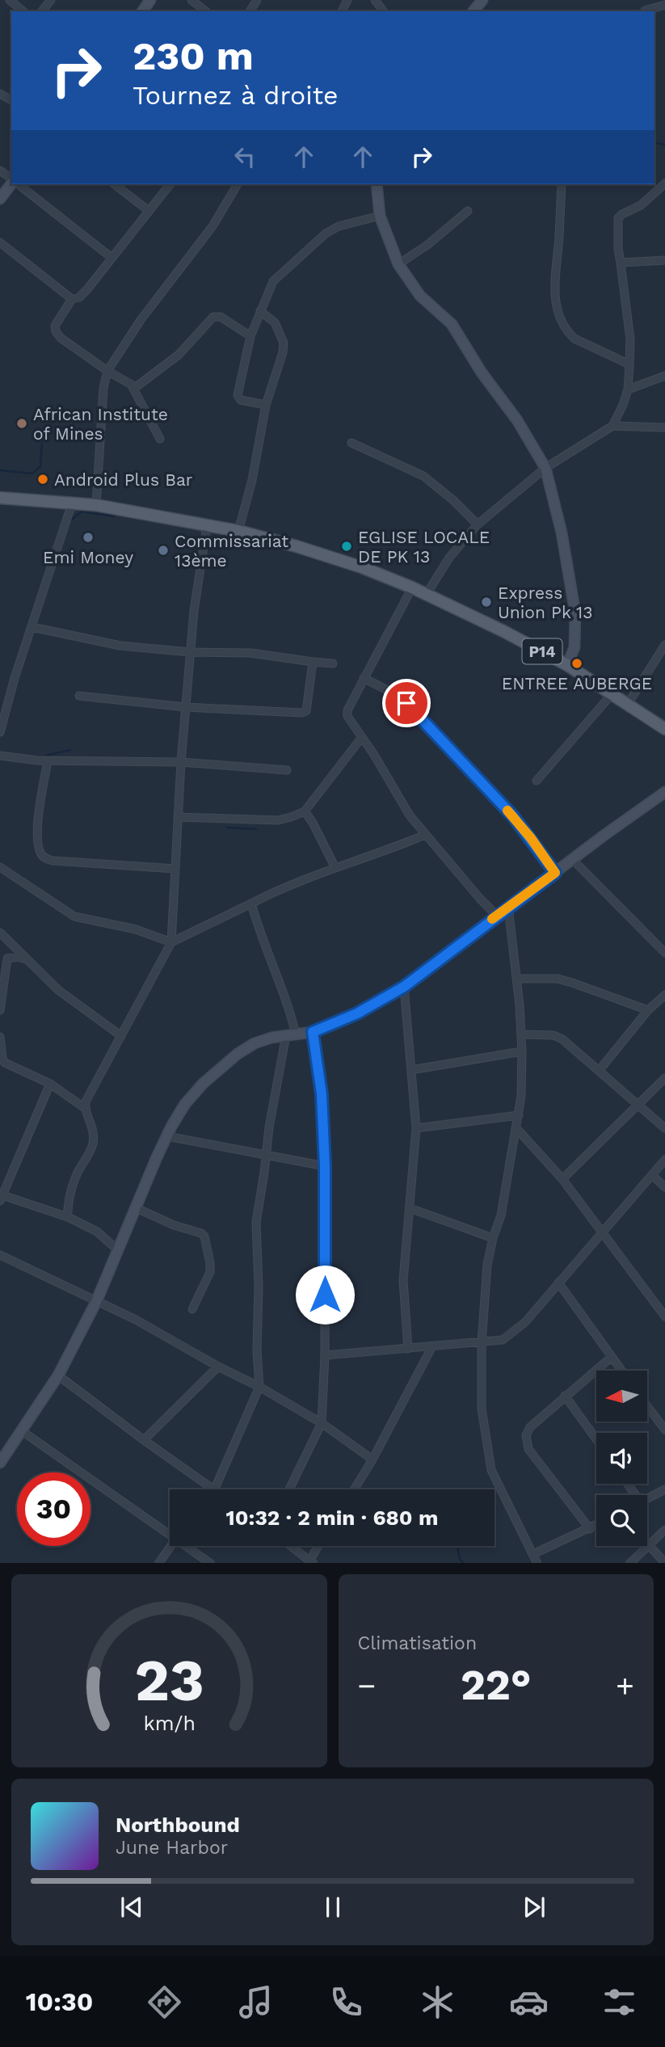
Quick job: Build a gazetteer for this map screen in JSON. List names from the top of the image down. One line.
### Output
{"streets":{"main road":["P14"]},"places":["African Institute of Mines","Android Plus Bar","Emi Money","EGLISE LOCALE DE PK 13","Commissariat 13ème","Express Union Pk 13","ENTREE AUBERGE"],"north":"left","page":{"turn":["230 m","Tournez à droite"],"limit":"30","trip":"10:32 · 2 min · 680 m","tile":"Climatisation","heat":["−","22°","+"],"song":["Northbound","June Harbor"],"tabs":"10:30","gauge":["23","km/h"]}}
